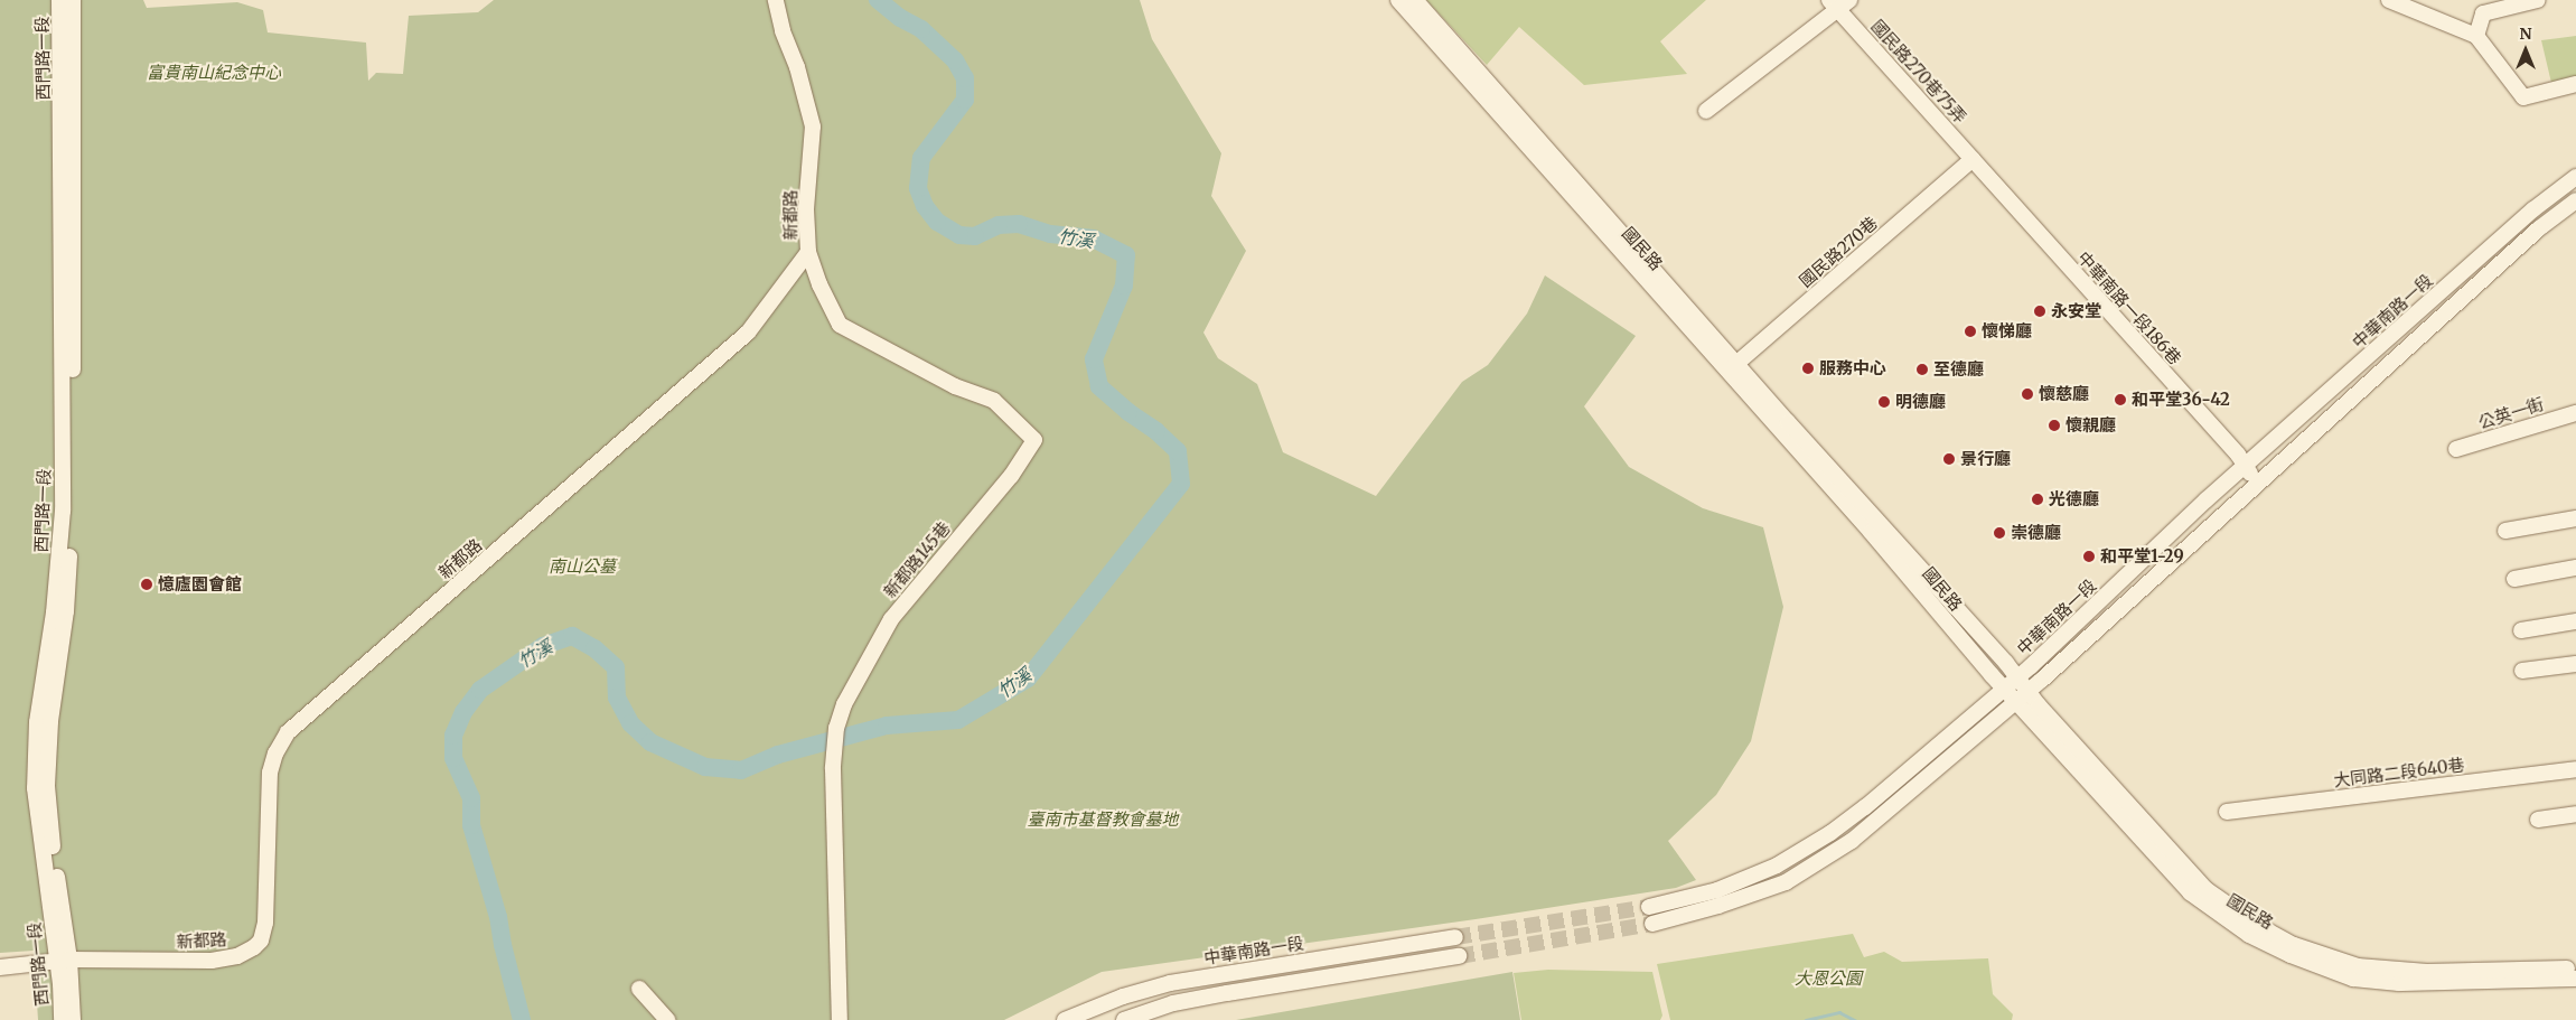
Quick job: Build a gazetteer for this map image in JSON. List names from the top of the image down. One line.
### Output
{"streets":{"street":["西門路一段","國民路270巷75弄","新都路","國民路","國民路270巷","中華南路一段186巷","中華南路一段","公英一街","新都路145巷","大同路二段640巷"]},"crossings":[["西門路一段","新都路"],["國民路270巷75弄","國民路270巷"],["國民路270巷75弄","中華南路一段186巷"],["新都路","新都路145巷"],["國民路","國民路270巷"],["國民路","中華南路一段"],["國民路270巷","中華南路一段186巷"],["中華南路一段186巷","中華南路一段"]],"water":["竹溪"],"parks":["富貴南山紀念中心","南山公墓","臺南市基督教會墓地","大恩公園"],"places":["永安堂","懷悌廳","服務中心","至德廳","懷慈廳","和平堂36-42","明德廳","懷親廳","景行廳","光德廳","崇德廳","和平堂1-29","憶廬園會館"],"north":"top"}
